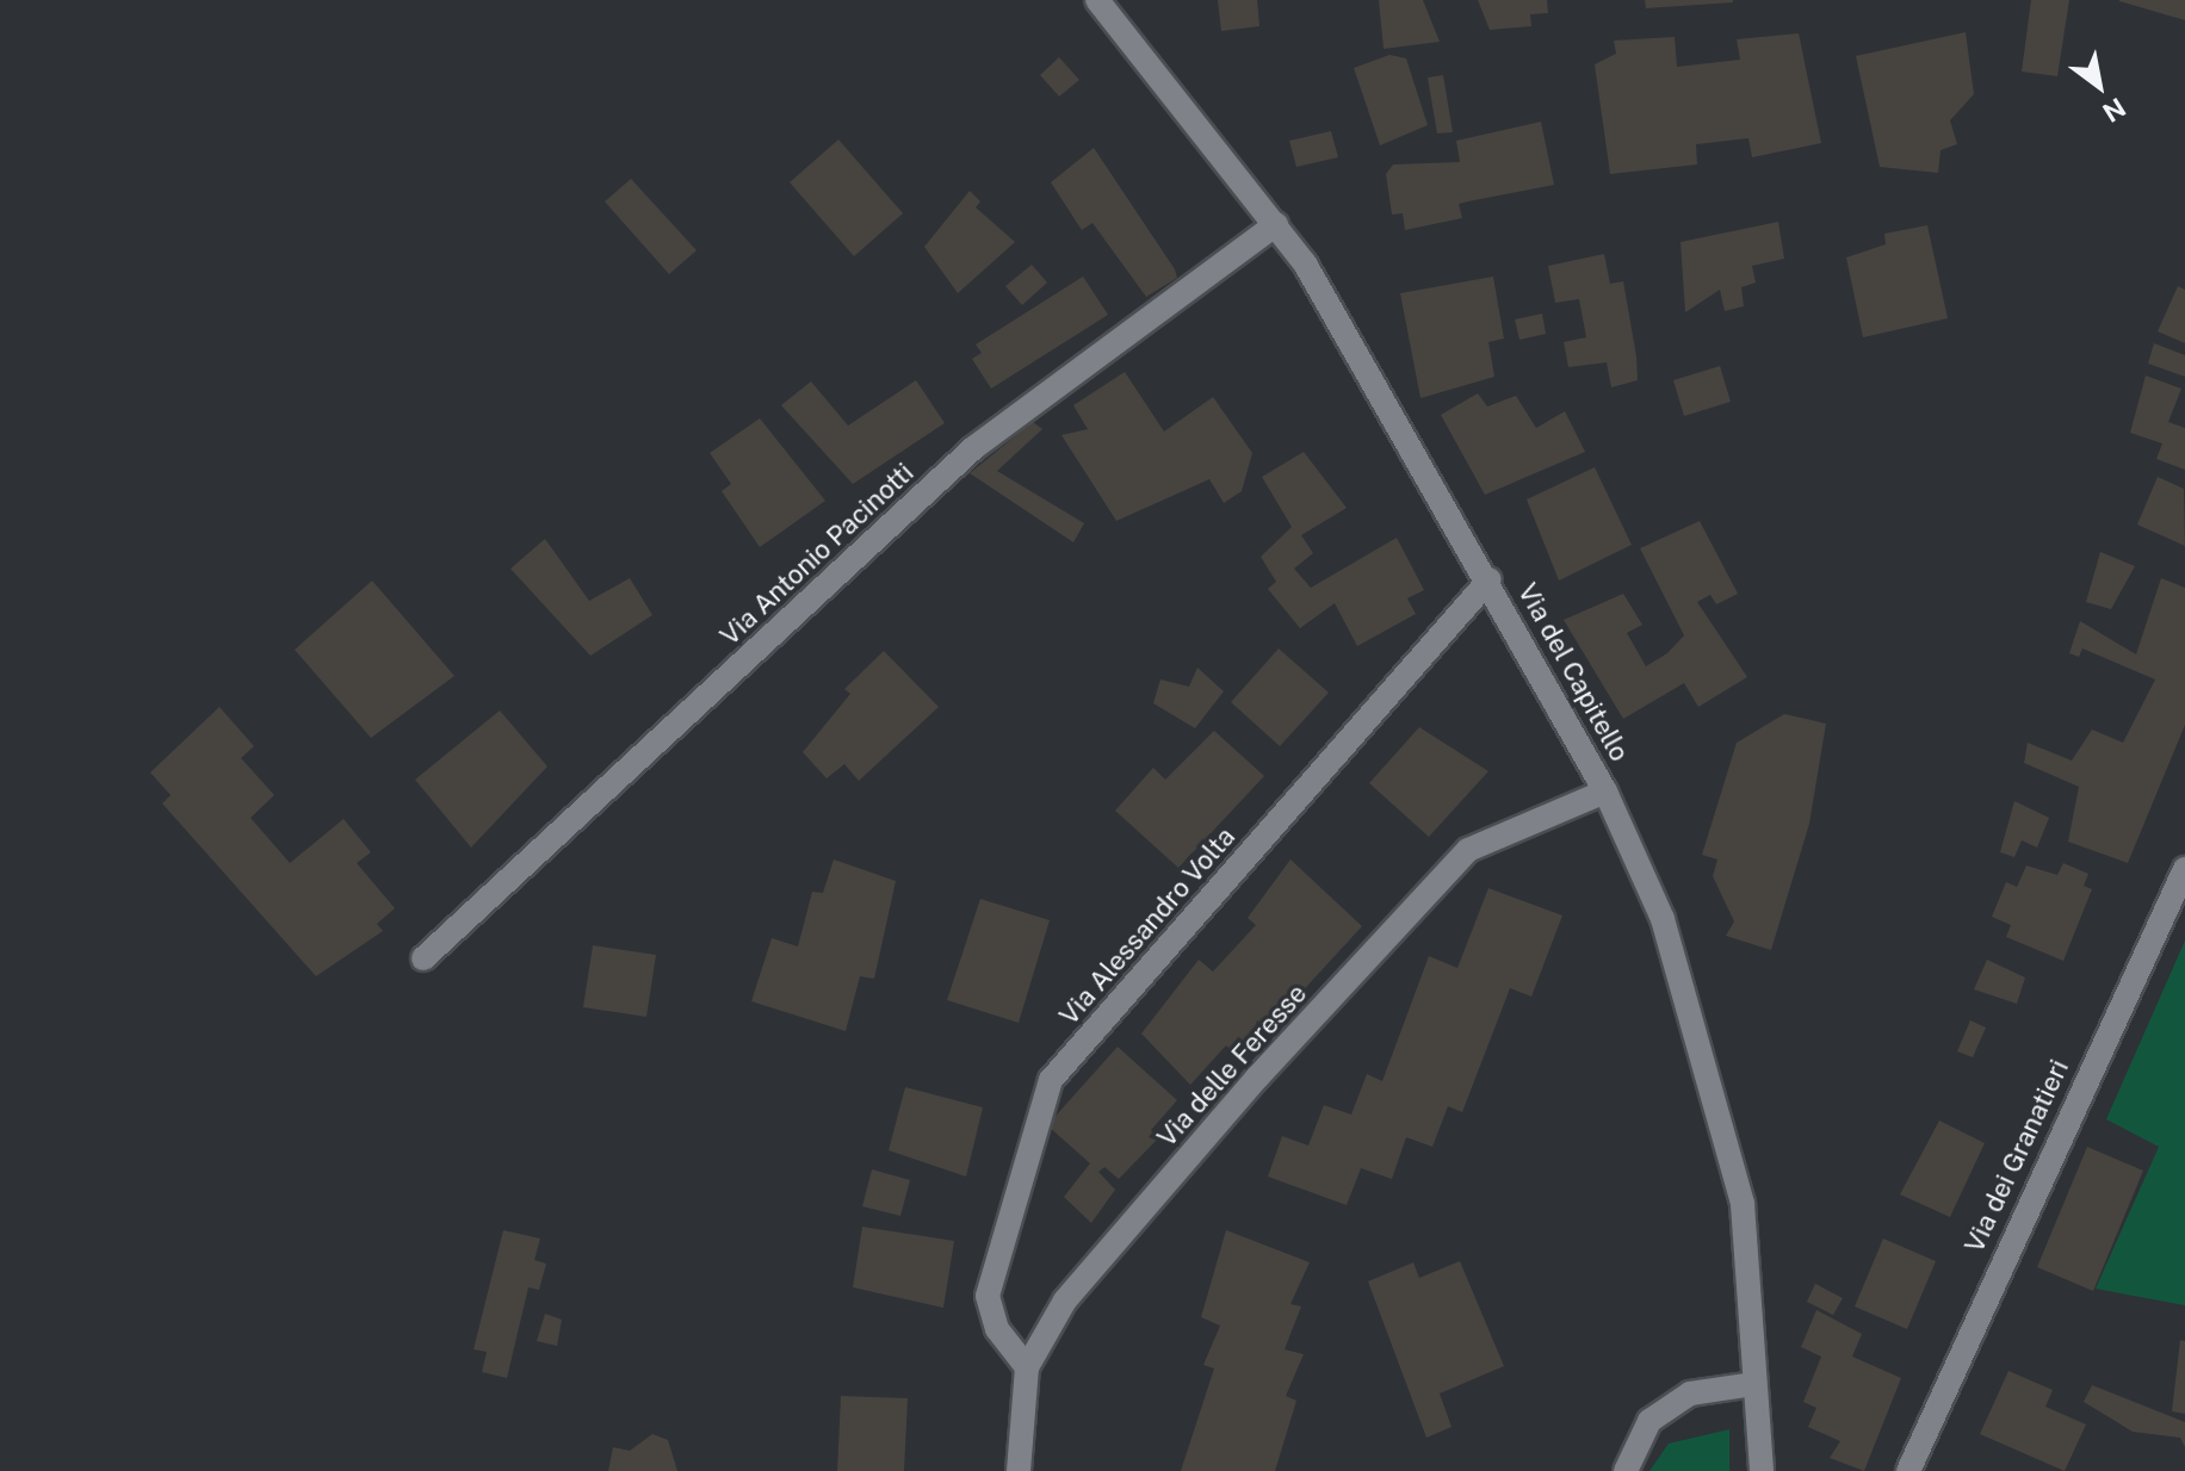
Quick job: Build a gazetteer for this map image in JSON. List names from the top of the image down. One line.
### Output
{"streets":{"street":["Via Antonio Pacinotti","Via del Capitello","Via Alessandro Volta","Via delle Feresse","Via dei Granatieri"]},"crossings":[["Via Antonio Pacinotti","Via del Capitello"],["Via del Capitello","Via Alessandro Volta"],["Via del Capitello","Via delle Feresse"],["Via Alessandro Volta","Via delle Feresse"]],"north":"bottom right"}
